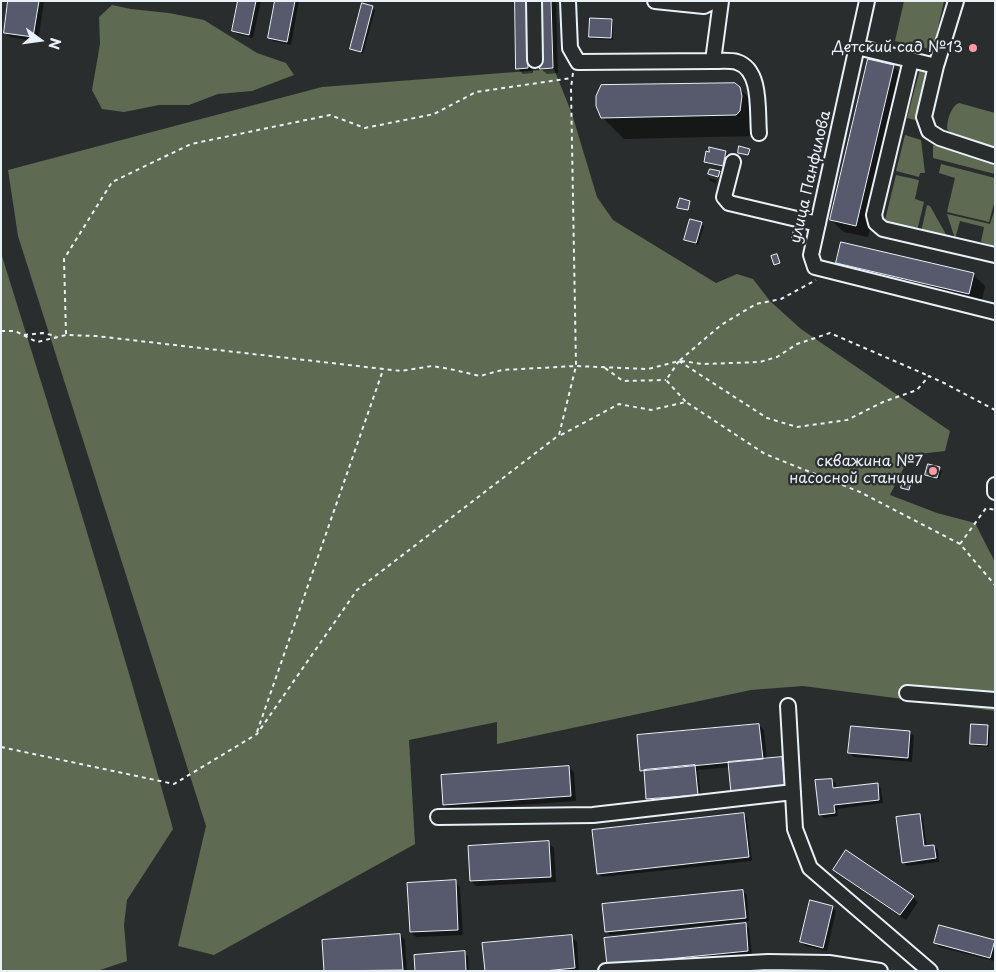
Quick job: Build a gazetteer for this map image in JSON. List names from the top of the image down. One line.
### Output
{"streets":{"street":["улица Панфилова"]},"places":["Детский сад №13","скважина №7 насосной станции"],"north":"right"}
